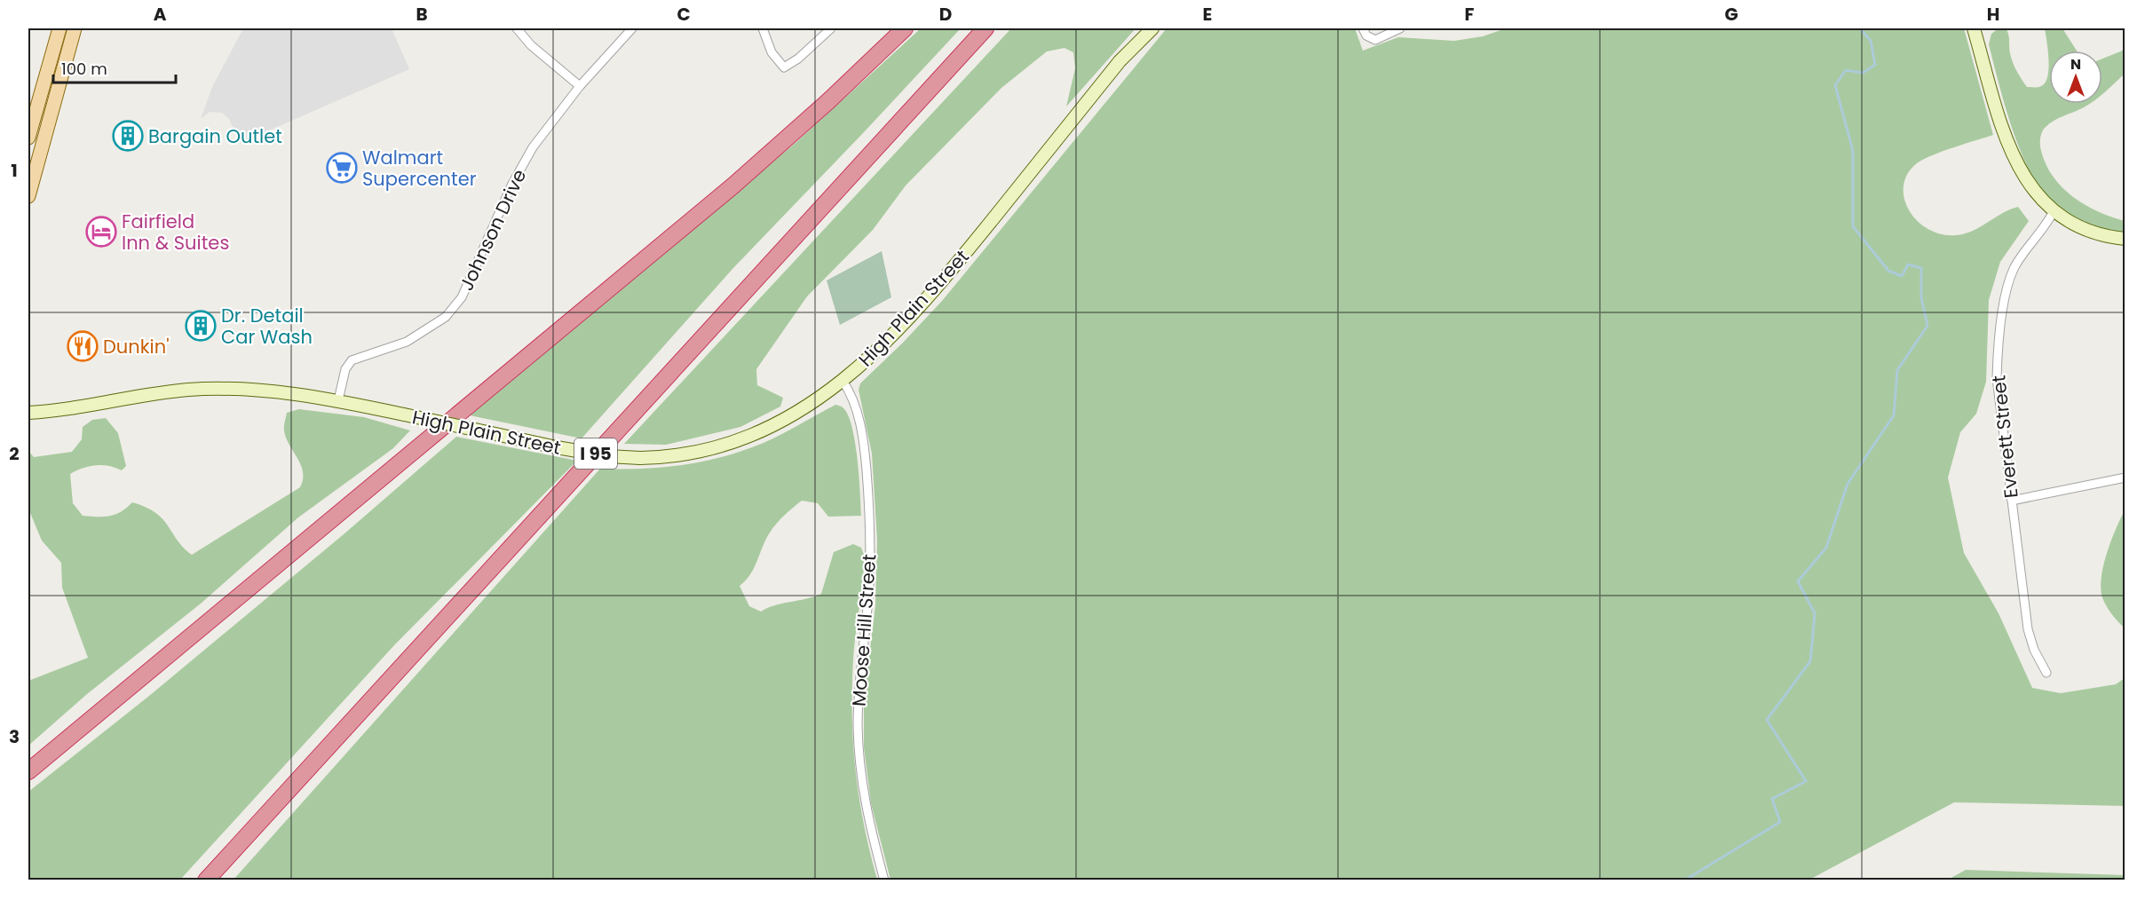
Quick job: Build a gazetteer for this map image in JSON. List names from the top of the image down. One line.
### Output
{"streets":{"highway":["I 95"],"main road":["High Plain Street"],"street":["Johnson Drive","Everett Street","Moose Hill Street"]},"crossings":[["Johnson Drive","High Plain Street"],["High Plain Street","Moose Hill Street"]],"places":{"building":["Bargain Outlet","Dr. Detail Car Wash"],"supermarket":["Walmart Supercenter"],"hotel":["Fairfield Inn & Suites"],"restaurant":["Dunkin'"]},"scale_bar":"100 m","north":"top","grid":{"columns":["A","B","C","D","E","F","G","H"],"rows":["1","2","3"]}}
